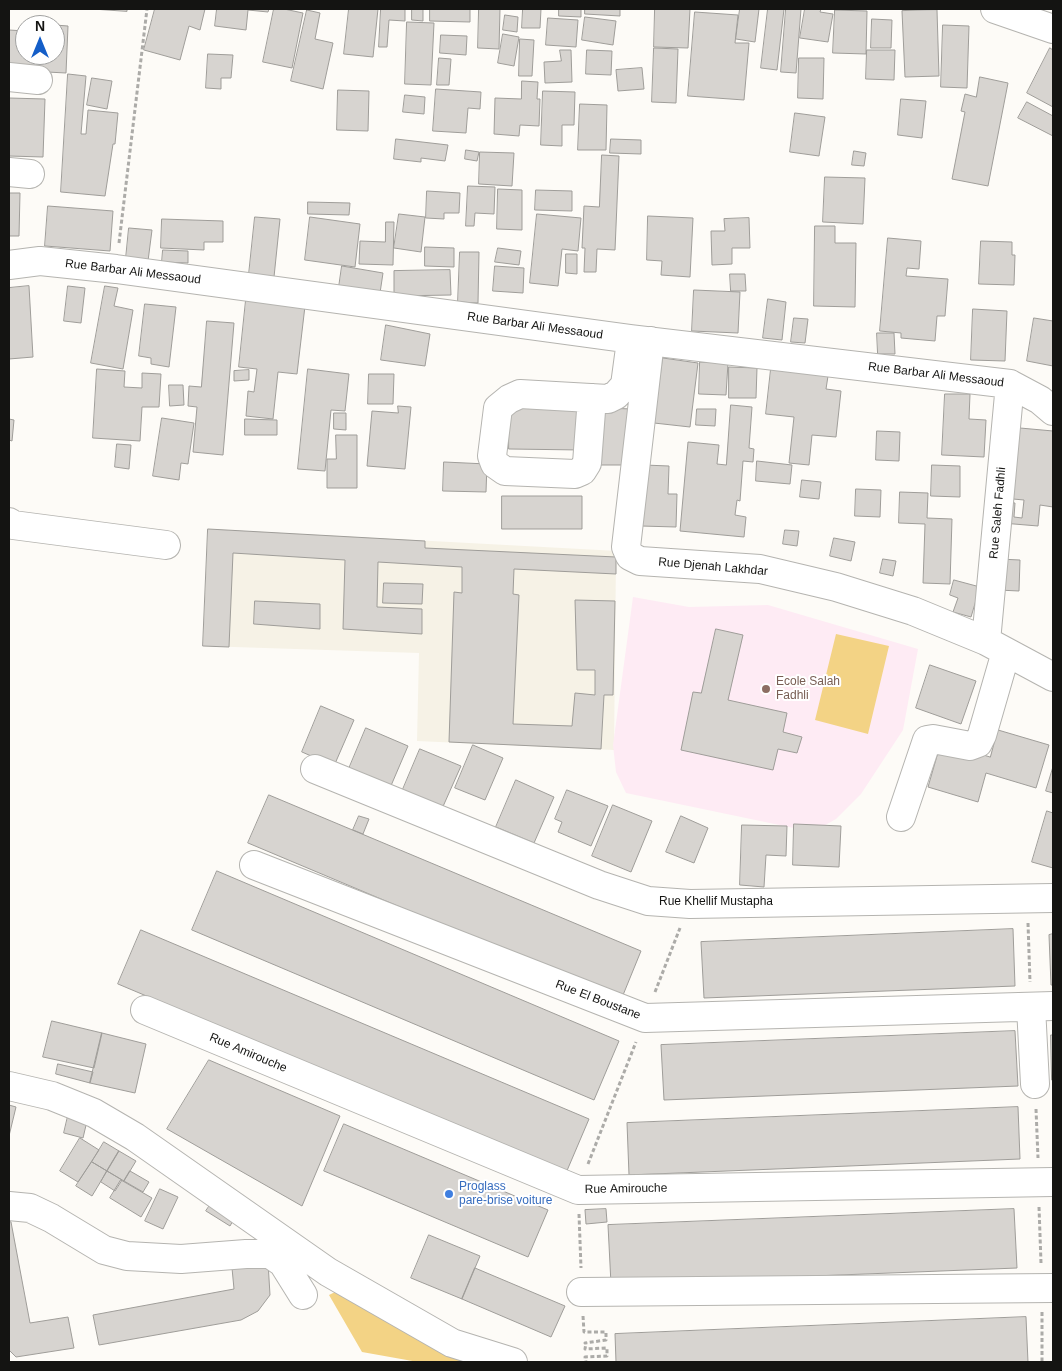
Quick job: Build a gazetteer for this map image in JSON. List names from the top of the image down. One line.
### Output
{"streets":{"street":["Rue Barbar Ali Messaoud","Rue Saleh Fadhli","Rue Djenah Lakhdar","Rue Khellif Mustapha","Rue El Boustane","Rue Amirouche"]},"crossings":[["Rue Barbar Ali Messaoud","Rue Saleh Fadhli"],["Rue Barbar Ali Messaoud","Rue Djenah Lakhdar"],["Rue Saleh Fadhli","Rue Djenah Lakhdar"]],"places":["Ecole Salah Fadhli","Proglass pare-brise voiture"],"north":"top"}
